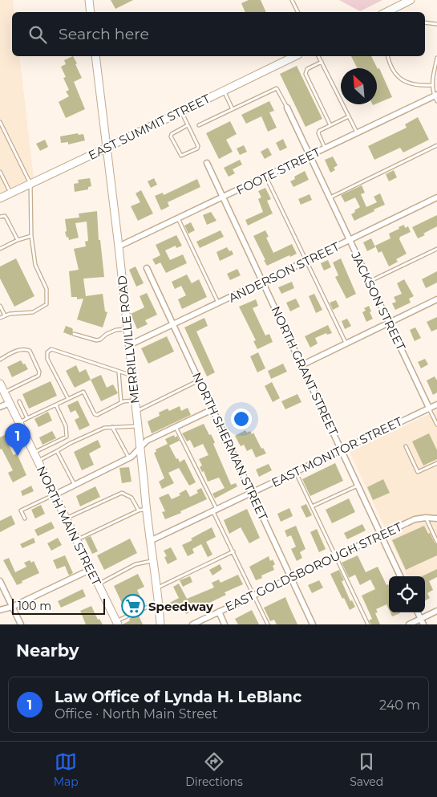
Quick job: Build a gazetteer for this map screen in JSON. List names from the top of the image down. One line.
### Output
{"streets":{"street":["EAST SUMMIT STREET","FOOTE STREET","ANDERSON STREET","JACKSON STREET","MERRILLVILLE ROAD","NORTH GRANT STREET","NORTH SHERMAN STREET","EAST MONITOR STREET","NORTH MAIN STREET","EAST GOLDSBOROUGH STREET"]},"crossings":[["EAST SUMMIT STREET","MERRILLVILLE ROAD"],["FOOTE STREET","JACKSON STREET"],["FOOTE STREET","MERRILLVILLE ROAD"],["FOOTE STREET","NORTH GRANT STREET"],["ANDERSON STREET","JACKSON STREET"],["ANDERSON STREET","MERRILLVILLE ROAD"],["ANDERSON STREET","NORTH GRANT STREET"],["ANDERSON STREET","NORTH SHERMAN STREET"],["JACKSON STREET","EAST MONITOR STREET"],["MERRILLVILLE ROAD","EAST MONITOR STREET"],["NORTH GRANT STREET","EAST MONITOR STREET"],["NORTH GRANT STREET","EAST GOLDSBOROUGH STREET"],["NORTH SHERMAN STREET","EAST MONITOR STREET"],["NORTH SHERMAN STREET","EAST GOLDSBOROUGH STREET"]],"places":{"supermarket":["Speedway"]},"scale_bar":"100 m","north":"top left","page":{"search":"Search here","pins":"1","scale":"100 m","heading":"Nearby","list":[{"mark":"1","name":"Law Office of Lynda H. LeBlanc","note":"Office · North Main Street","value":"240 m"}],"nav":["Map","Directions","Saved"]}}
